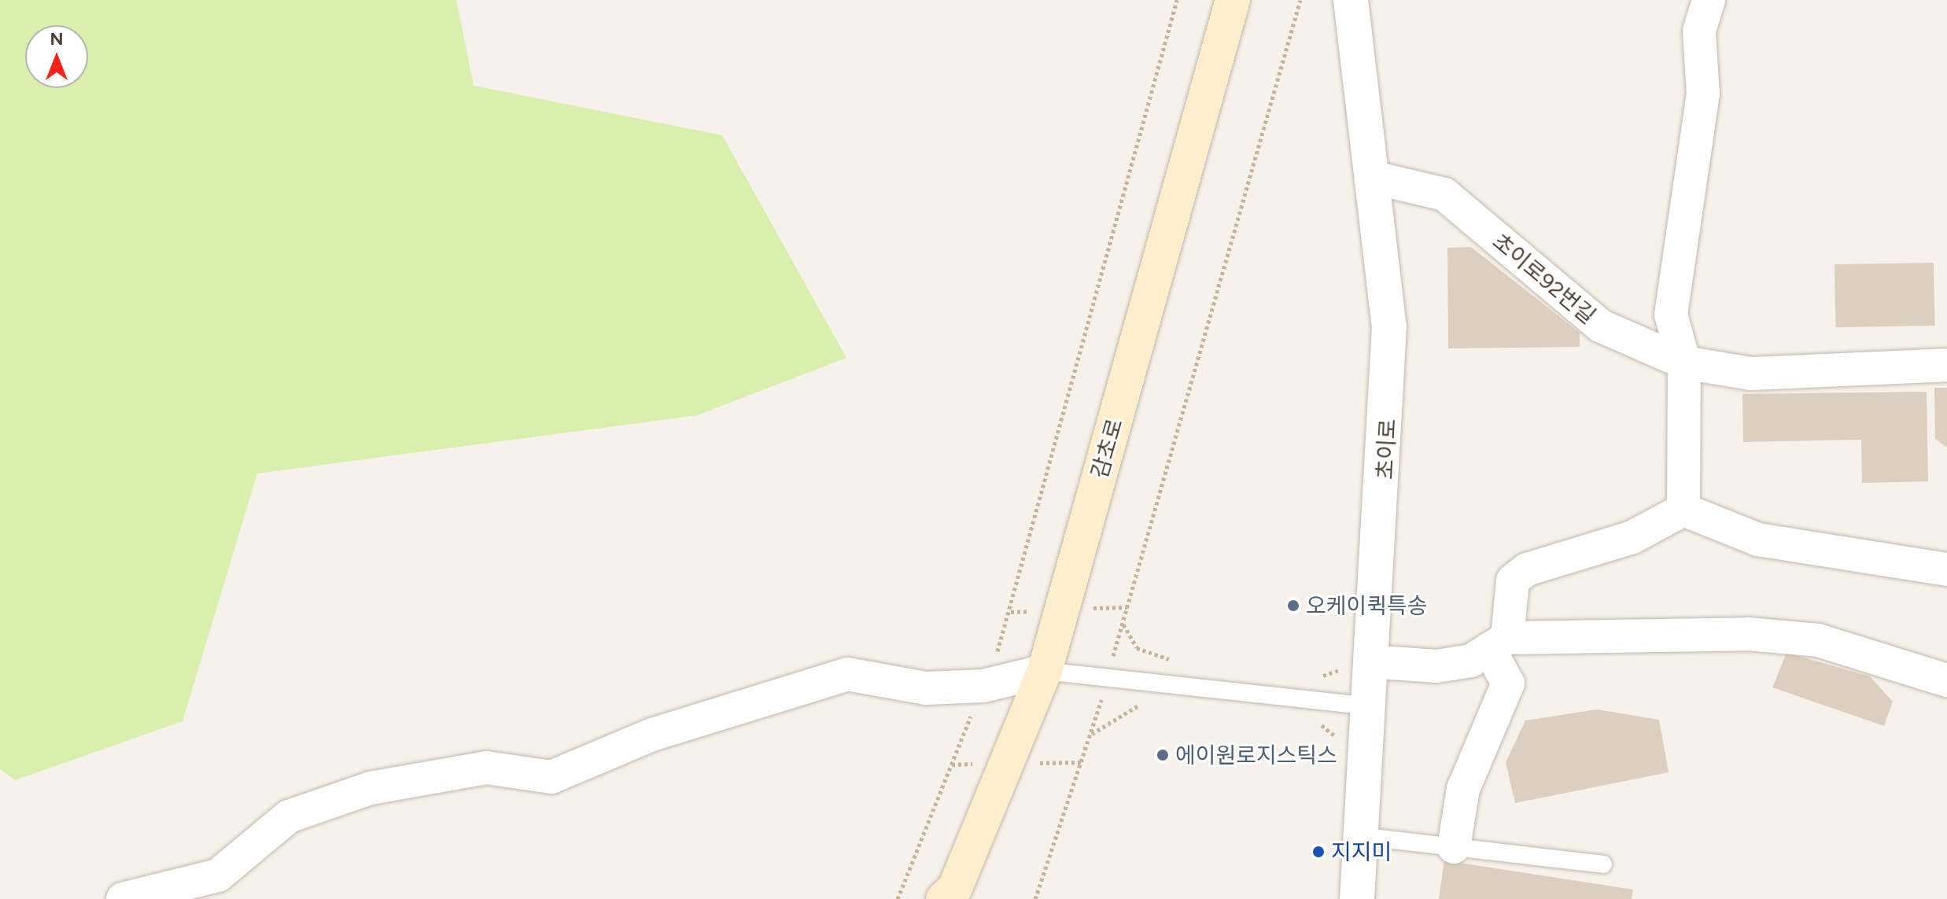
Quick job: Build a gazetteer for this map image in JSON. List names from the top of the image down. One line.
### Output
{"streets":{"main road":["감초로"],"street":["초이로92번길","초이로"]},"crossings":[["초이로92번길","초이로"]],"places":["오케이퀵특송","에이원로지스틱스","지지미"],"north":"top"}
